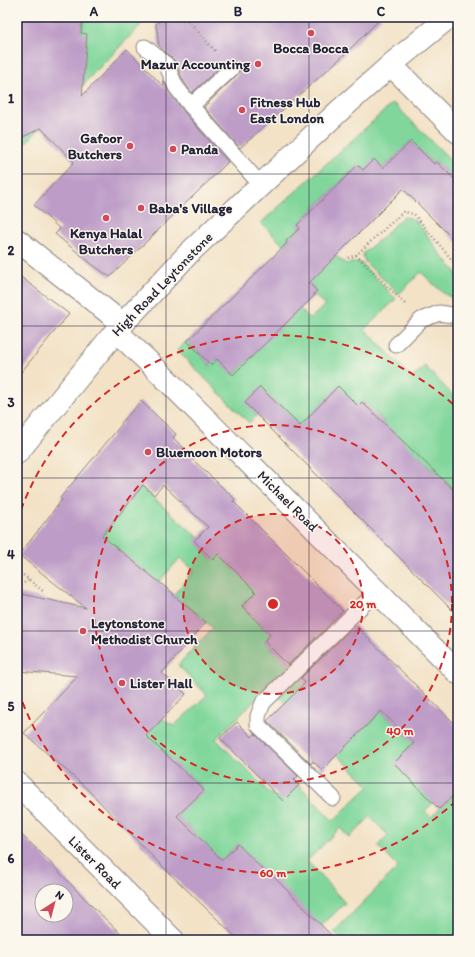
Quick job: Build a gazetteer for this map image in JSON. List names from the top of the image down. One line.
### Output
{"streets":{"street":["High Road Leytonstone","Michael Road","Lister Road"]},"crossings":[["High Road Leytonstone","Michael Road"]],"places":["Bocca Bocca","Mazur Accounting","Fitness Hub East London","Gafoor Butchers","Panda","Baba's Village","Kenya Halal Butchers","Bluemoon Motors","Leytonstone Methodist Church","Lister Hall"],"north":"top right","grid":{"columns":["A","B","C"],"rows":["1","2","3","4","5","6"]},"rings":["20 m","40 m","60 m"]}
